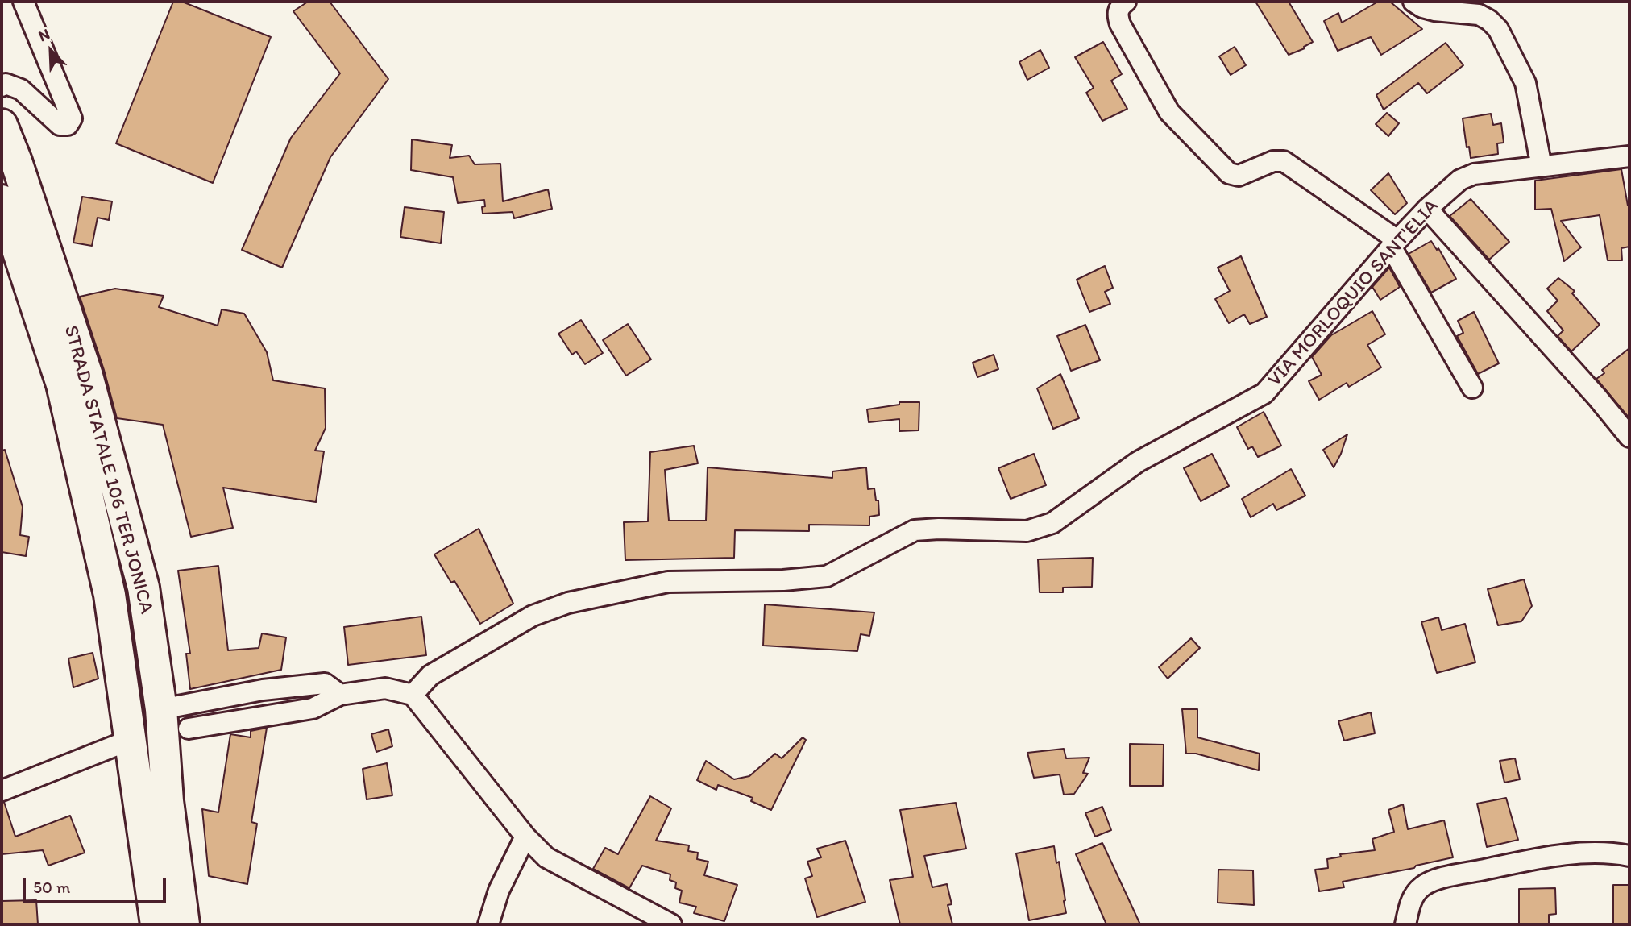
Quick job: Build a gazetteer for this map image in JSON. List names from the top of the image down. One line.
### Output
{"streets":{"main road":["STRADA STATALE 106 TER JONICA"],"street":["VIA MORLOQUIO SANT'ELIA"]},"scale_bar":"50 m","north":"top left"}
